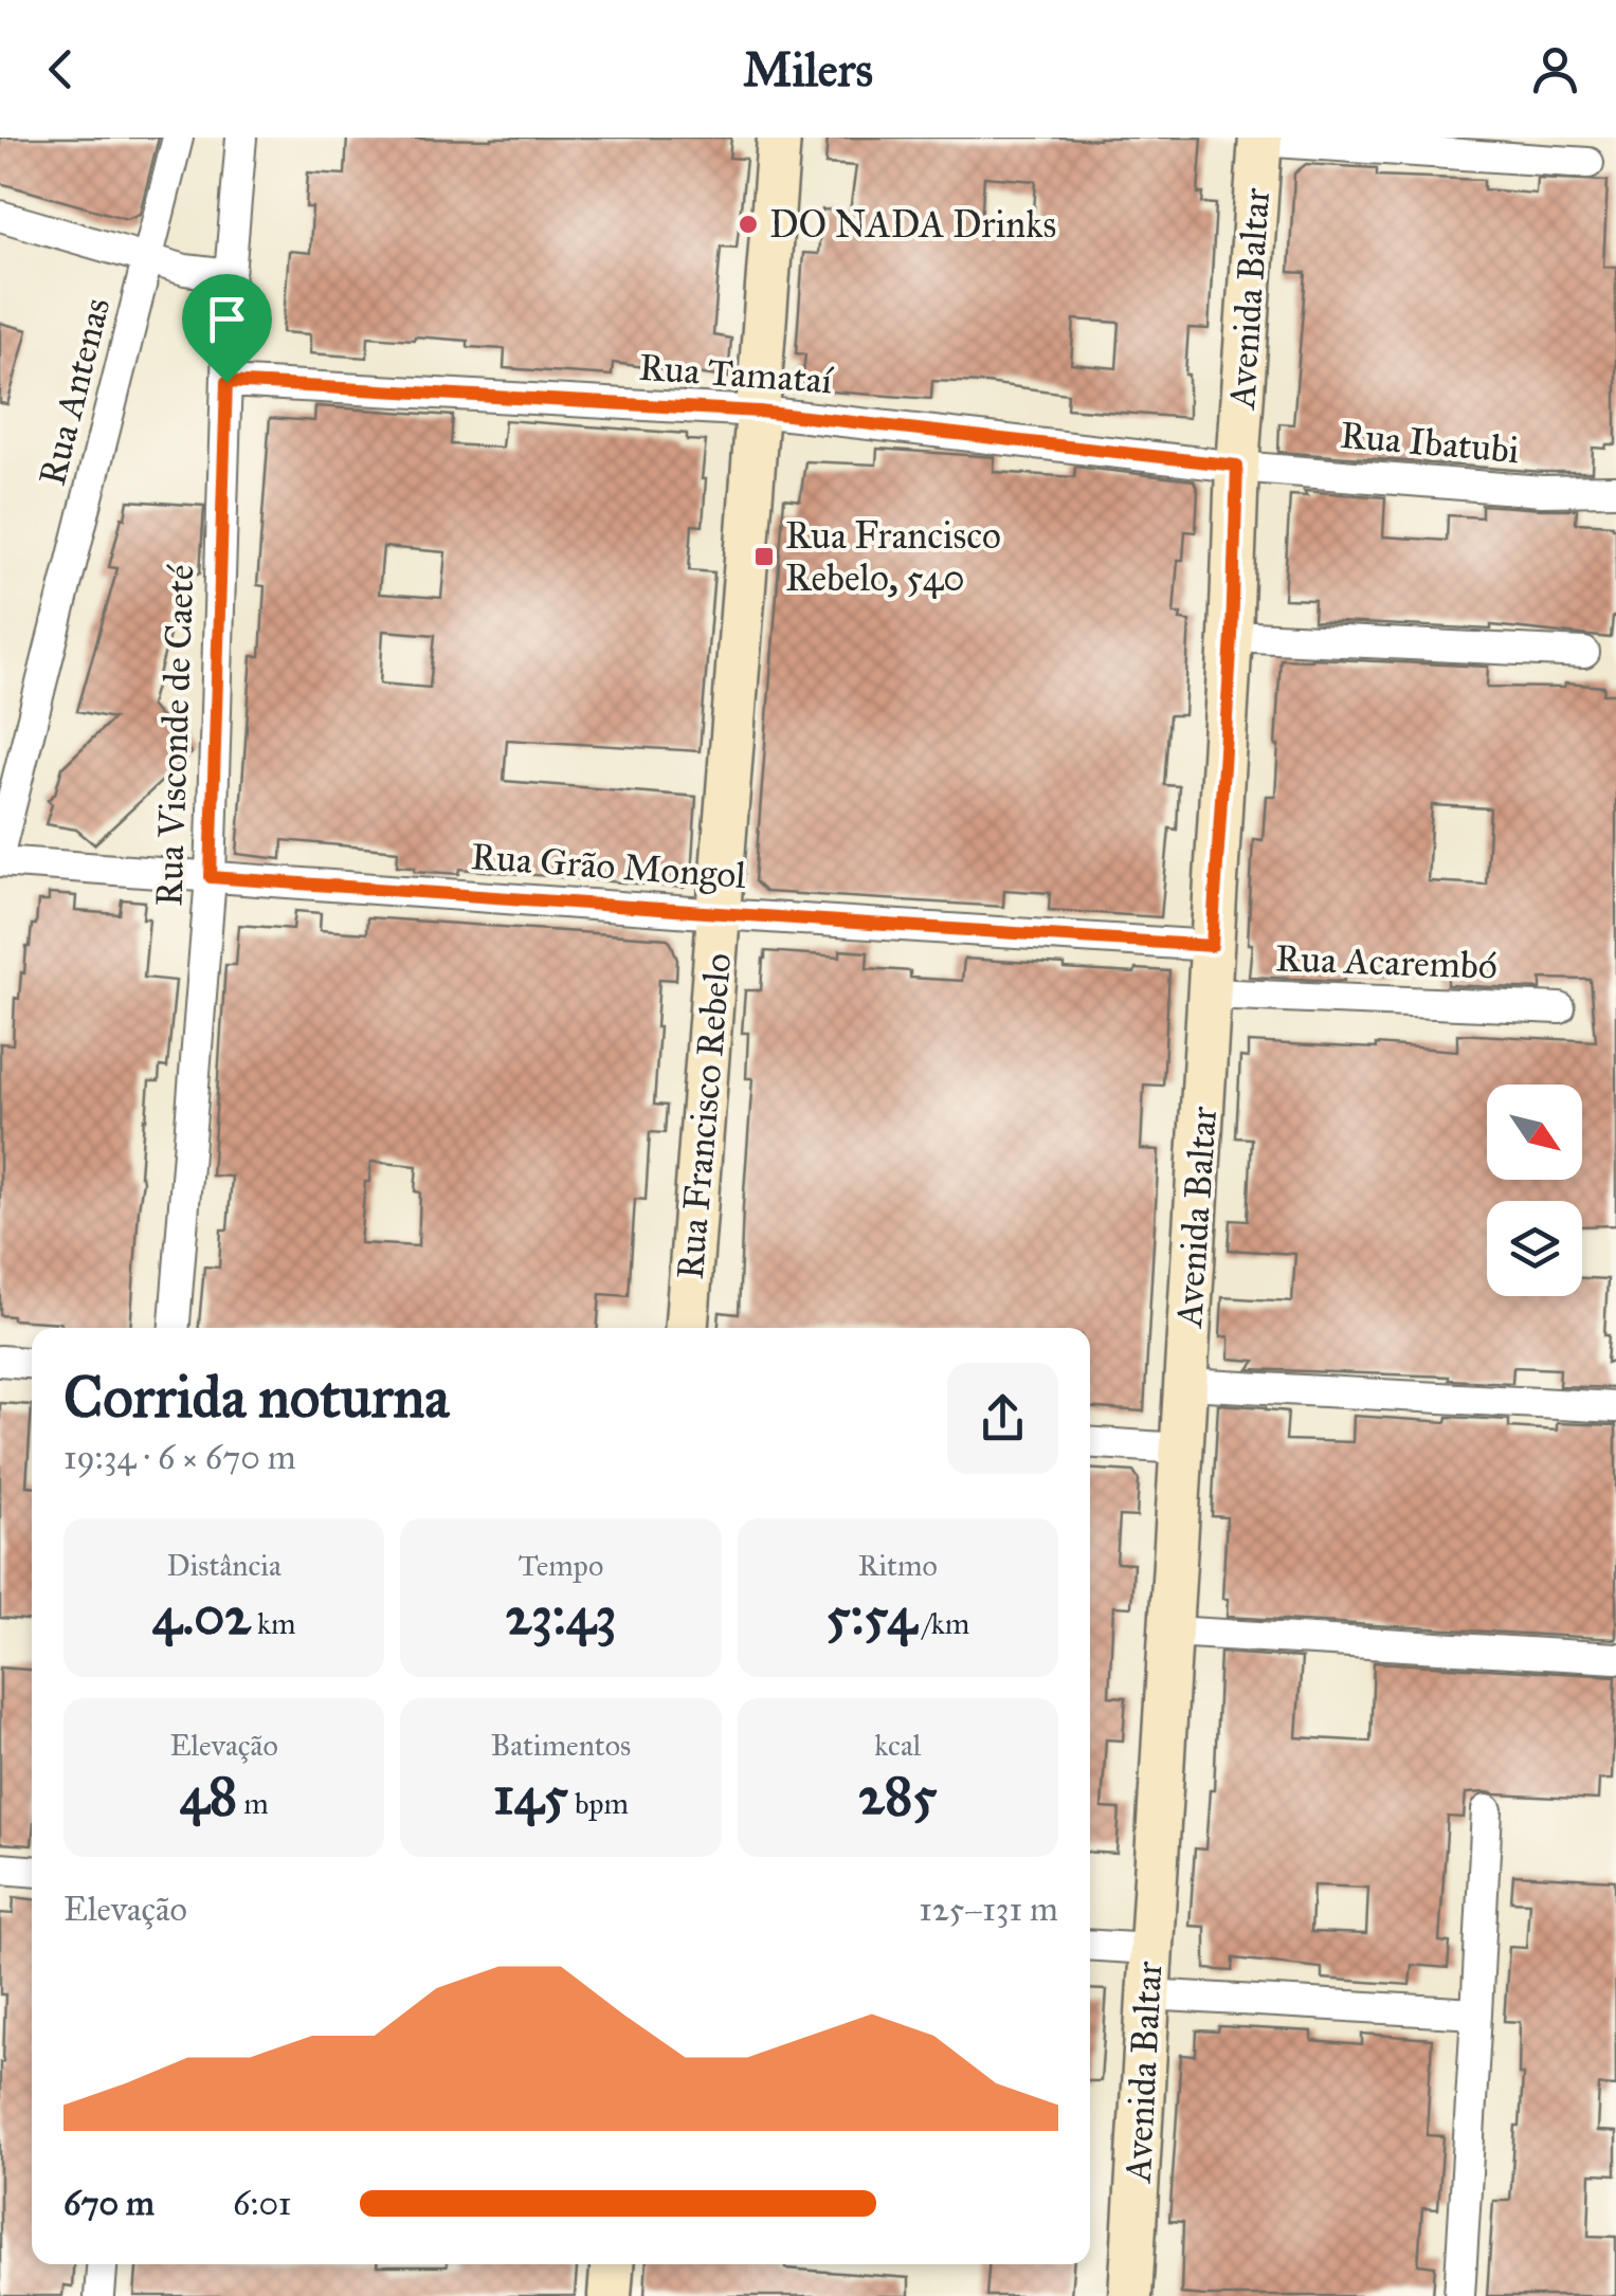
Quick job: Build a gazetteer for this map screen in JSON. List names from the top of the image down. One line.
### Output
{"streets":{"street":["Avenida Baltar","Rua Tamataí","Rua Antenas","Rua Ibatubi","Rua Visconde de Caeté","Rua Grão Mongol","Rua Acarembó","Rua Francisco Rebelo"]},"crossings":[["Avenida Baltar","Rua Tamataí"],["Avenida Baltar","Rua Ibatubi"],["Avenida Baltar","Rua Grão Mongol"],["Avenida Baltar","Rua Acarembó"],["Rua Tamataí","Rua Ibatubi"],["Rua Tamataí","Rua Visconde de Caeté"],["Rua Tamataí","Rua Francisco Rebelo"],["Rua Visconde de Caeté","Rua Grão Mongol"],["Rua Grão Mongol","Rua Francisco Rebelo"]],"places":{"other":["DO NADA Drinks"],"transit":["Rua Francisco Rebelo, 540"]},"north":"bottom right","page":{"header":"Milers","heading":["Corrida noturna","19:34 · 6 × 670 m"],"stats":[["Distância","4.02 km"],["Tempo","23:43"],["Ritmo","5:54 /km"],["Elevação","48 m"],["Batimentos","145 bpm"],["kcal","285"]],"chart":["Elevação","125–131 m"],"list":[{"name":"670 m","note":"6:01"}]}}
